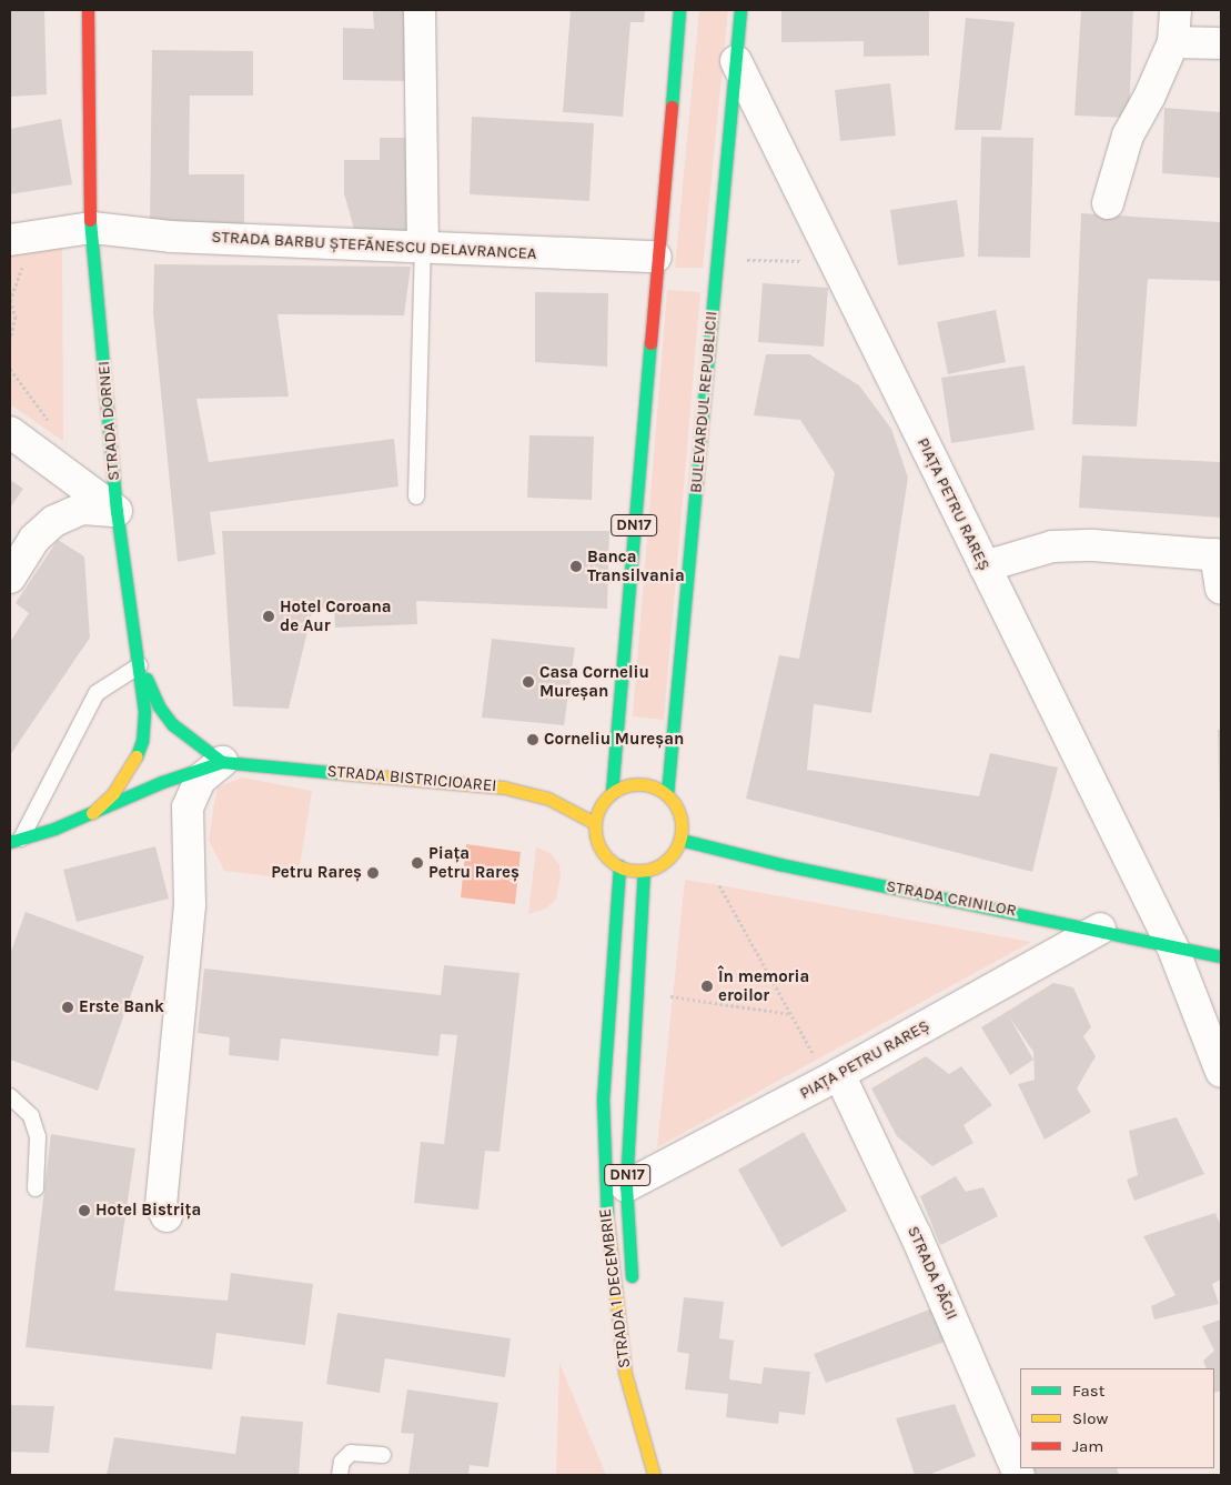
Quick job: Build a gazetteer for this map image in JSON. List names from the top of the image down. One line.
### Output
{"streets":{"main road":["BULEVARDUL REPUBLICII","STRADA DORNEI","DN17","STRADA BISTRICIOAREI","STRADA CRINILOR","STRADA 1 DECEMBRIE"],"street":["STRADA BARBU ȘTEFĂNESCU DELAVRANCEA","PIAȚA PETRU RAREȘ","STRADA PĂCII"]},"crossings":[["STRADA BARBU ȘTEFĂNESCU DELAVRANCEA","STRADA DORNEI"],["STRADA BARBU ȘTEFĂNESCU DELAVRANCEA","DN17"],["BULEVARDUL REPUBLICII","PIAȚA PETRU RAREȘ"],["BULEVARDUL REPUBLICII","DN17"],["BULEVARDUL REPUBLICII","STRADA BISTRICIOAREI"],["BULEVARDUL REPUBLICII","STRADA CRINILOR"],["BULEVARDUL REPUBLICII","STRADA 1 DECEMBRIE"],["STRADA DORNEI","STRADA BISTRICIOAREI"],["PIAȚA PETRU RAREȘ","STRADA CRINILOR"],["PIAȚA PETRU RAREȘ","STRADA PĂCII"],["PIAȚA PETRU RAREȘ","STRADA 1 DECEMBRIE"],["DN17","STRADA BISTRICIOAREI"],["DN17","STRADA CRINILOR"],["DN17","STRADA 1 DECEMBRIE"],["STRADA BISTRICIOAREI","STRADA CRINILOR"],["STRADA BISTRICIOAREI","STRADA 1 DECEMBRIE"],["STRADA CRINILOR","STRADA 1 DECEMBRIE"]],"places":["Banca Transilvania","Hotel Coroana de Aur","Casa Corneliu Mureșan","Corneliu Mureșan","Piața Petru Rareș","Petru Rareș","În memoria eroilor","Erste Bank","Hotel Bistrița"],"legend":["Fast","Slow","Jam"]}
